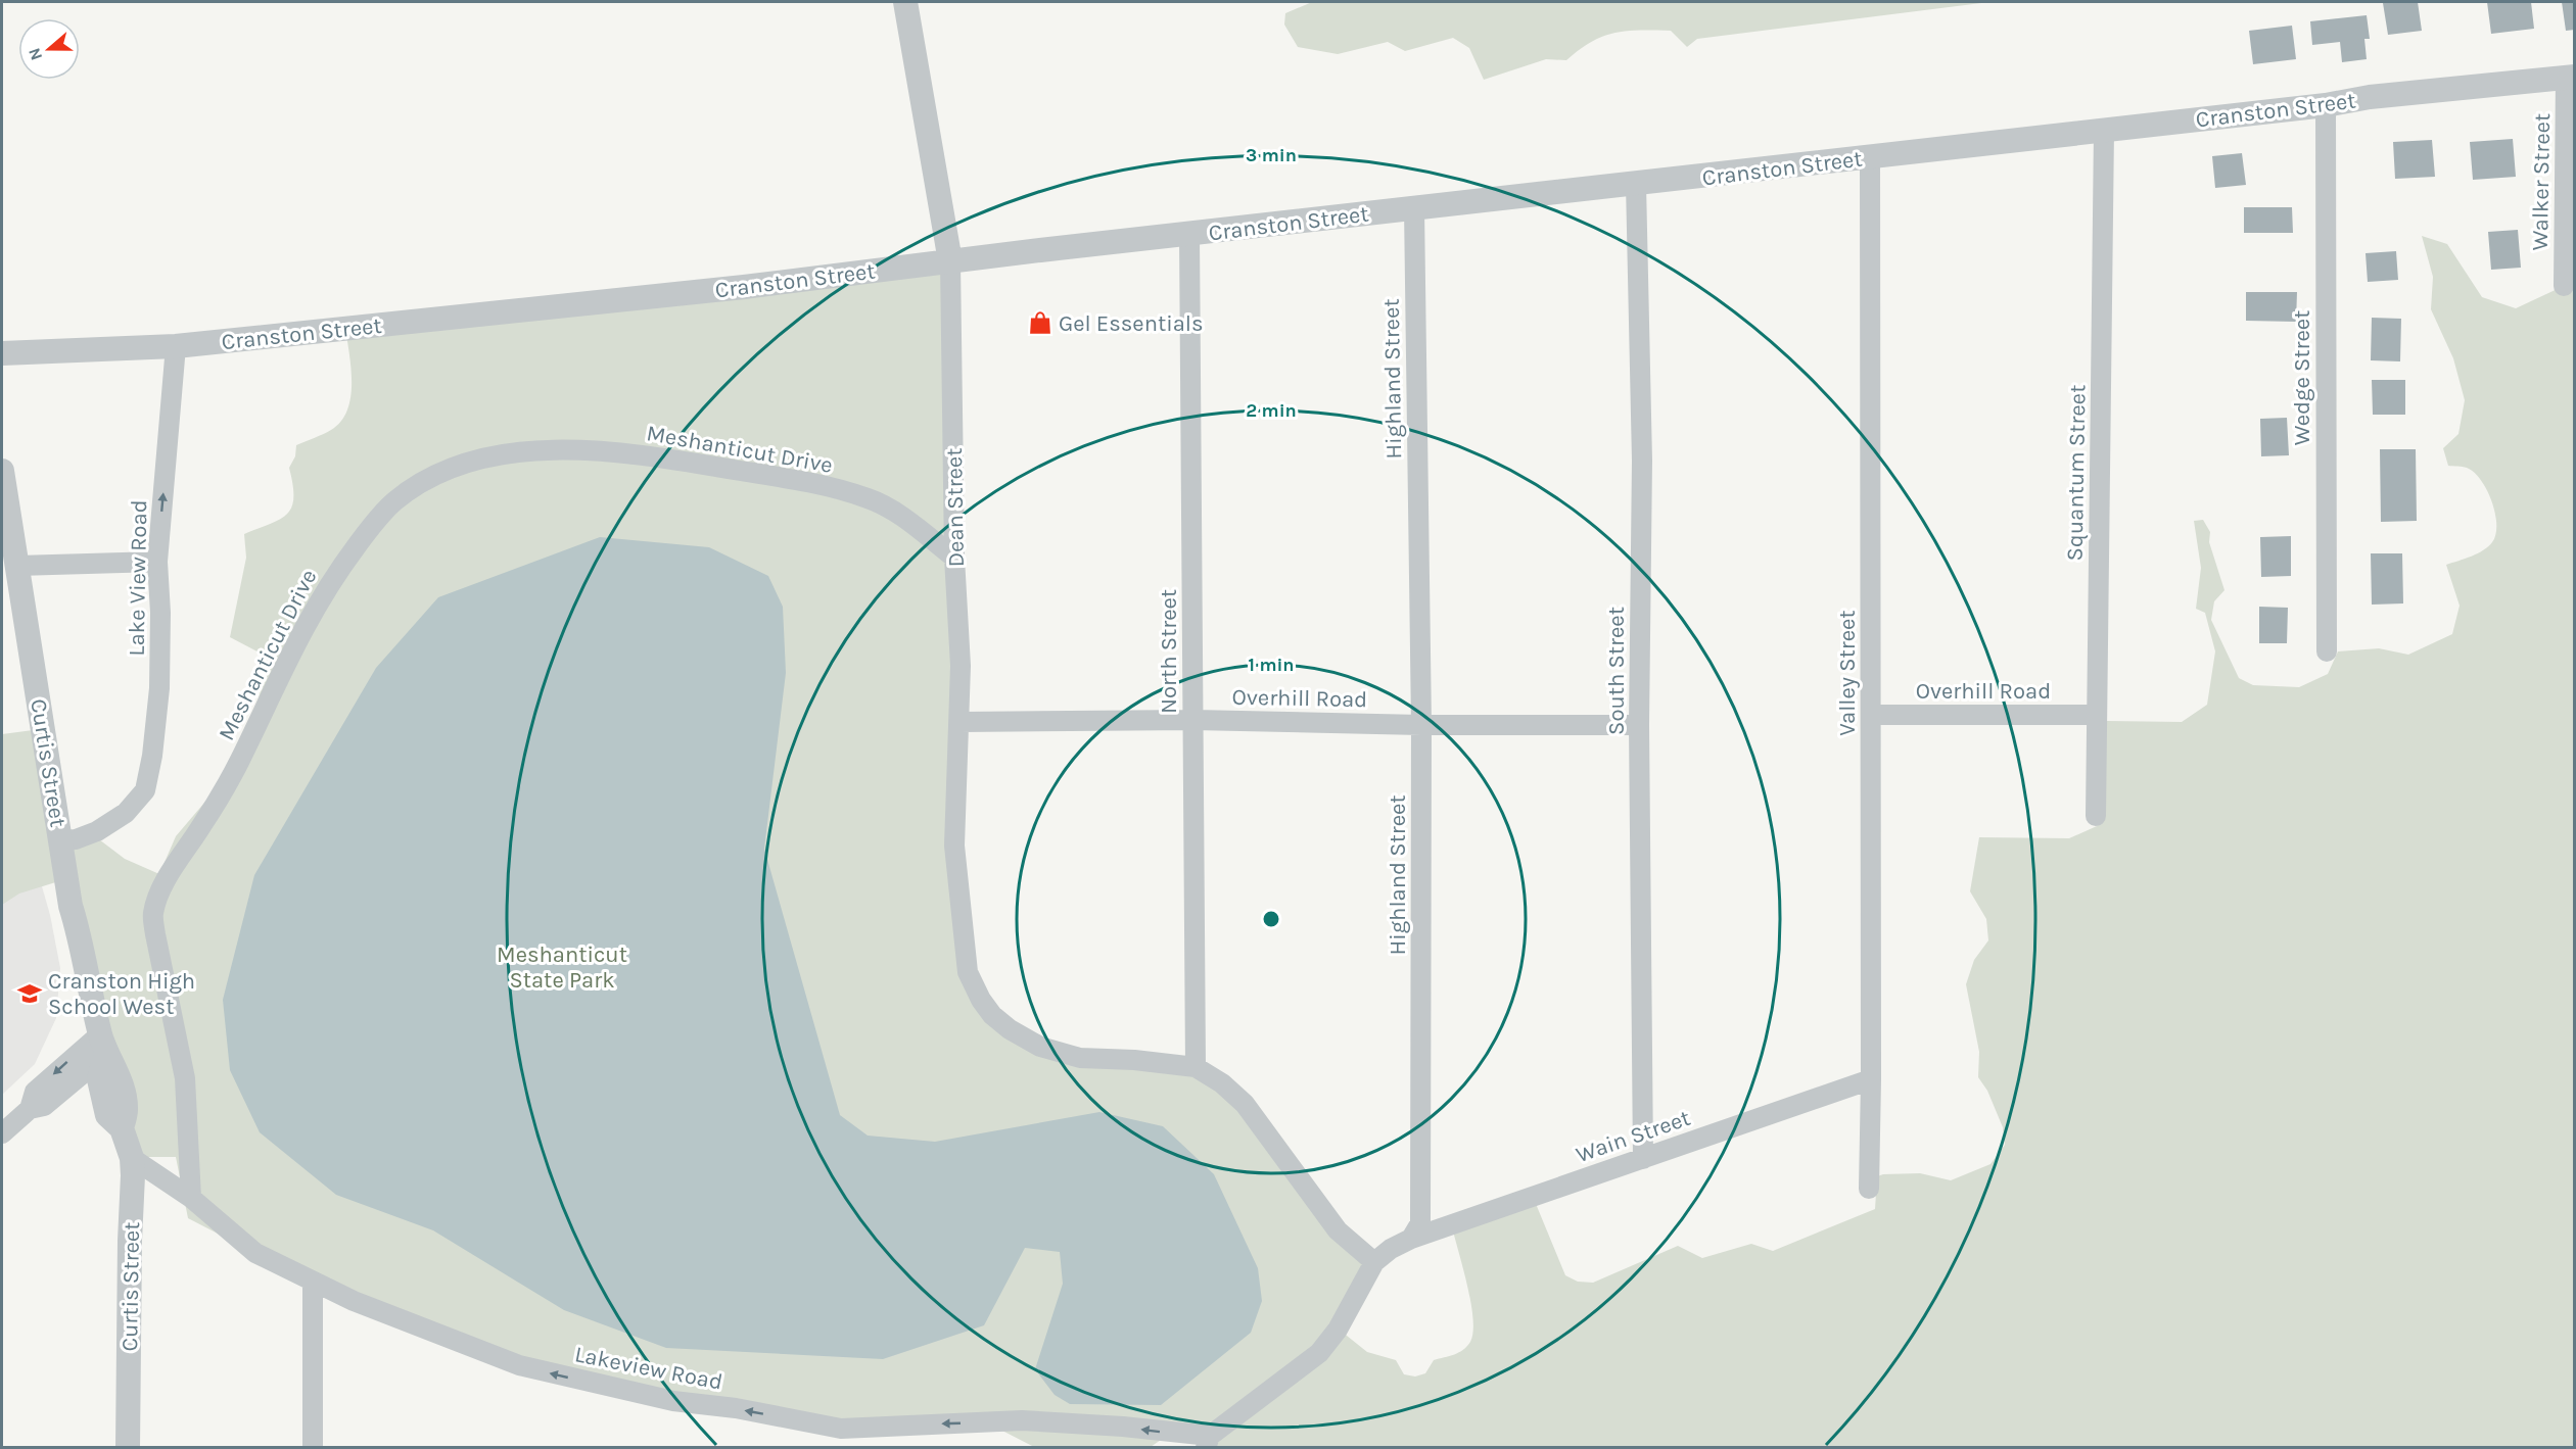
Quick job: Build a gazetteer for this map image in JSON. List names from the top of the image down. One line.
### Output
{"streets":{"street":["Cranston Street","Walker Street","Wedge Street","Highland Street","Meshanticut Drive","Squantum Street","Dean Street","Lake View Road","North Street","South Street","Valley Street","Overhill Road","Curtis Street","Wain Street","Lakeview Road"]},"crossings":[["Cranston Street","Walker Street"],["Cranston Street","Wedge Street"],["Cranston Street","Highland Street"],["Cranston Street","Squantum Street"],["Cranston Street","Dean Street"],["Cranston Street","Lake View Road"],["Cranston Street","North Street"],["Cranston Street","South Street"],["Cranston Street","Valley Street"],["Highland Street","Overhill Road"],["Highland Street","Wain Street"],["Meshanticut Drive","Dean Street"],["Meshanticut Drive","Lakeview Road"],["Squantum Street","Overhill Road"],["Dean Street","North Street"],["Dean Street","Overhill Road"],["Lake View Road","Curtis Street"],["North Street","Overhill Road"],["South Street","Overhill Road"],["South Street","Wain Street"],["Valley Street","Overhill Road"],["Valley Street","Wain Street"],["Curtis Street","Lakeview Road"]],"one_way":["Lake View Road","Lakeview Road"],"parks":["Meshanticut State Park"],"places":{"shop":["Gel Essentials"],"school or university":["Cranston High School West"]},"north":"left","rings":["3 min","2 min","1 min"]}
